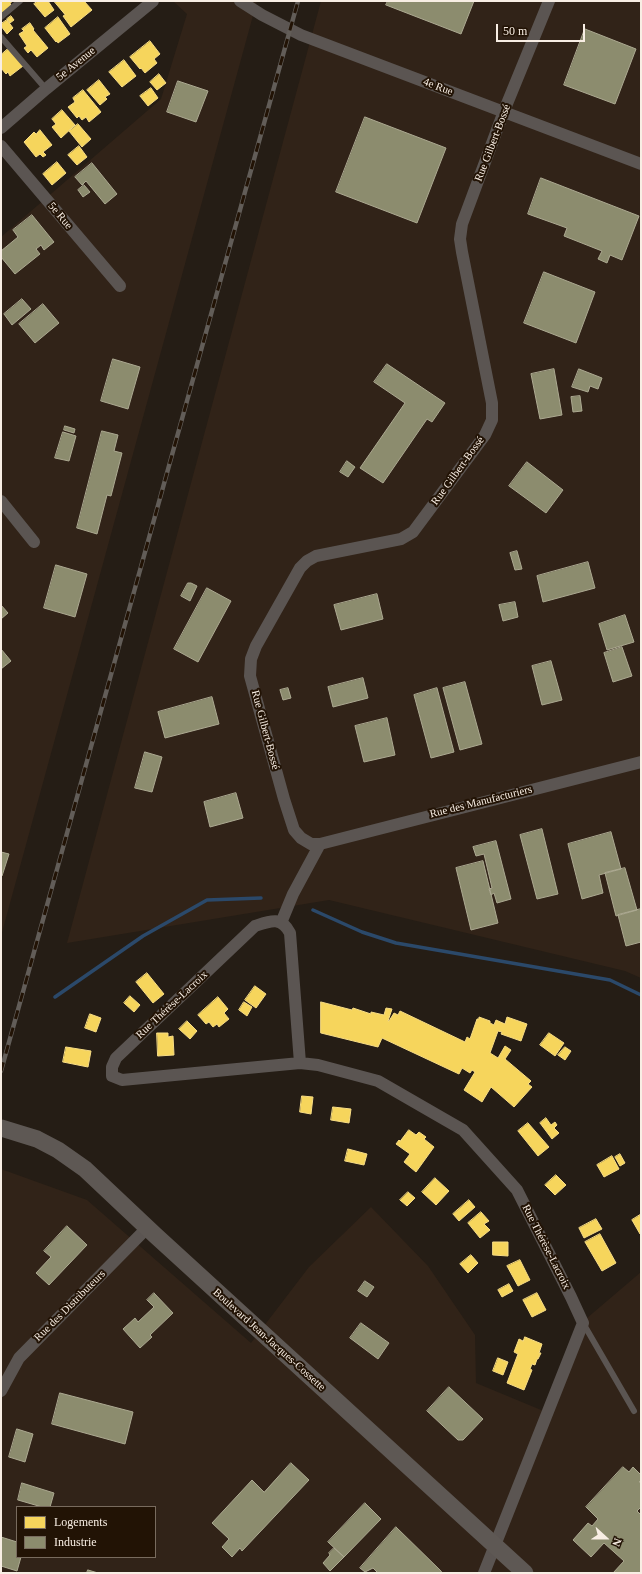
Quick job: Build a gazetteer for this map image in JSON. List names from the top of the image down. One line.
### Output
{"streets":{"main road":["Boulevard Jean-Jacques-Cossette"],"street":["5e Avenue","4e Rue","Rue Gilbert-Bossé","5e Rue","Rue des Manufacturiers","Rue Thérèse-Lacroix","Rue des Distributeurs"]},"crossings":[["4e Rue","Rue Gilbert-Bossé"],["Rue Gilbert-Bossé","Rue des Manufacturiers"],["Rue des Distributeurs","Boulevard Jean-Jacques-Cossette"]],"legend":["Logements","Industrie"],"scale_bar":"50 m","north":"right"}
